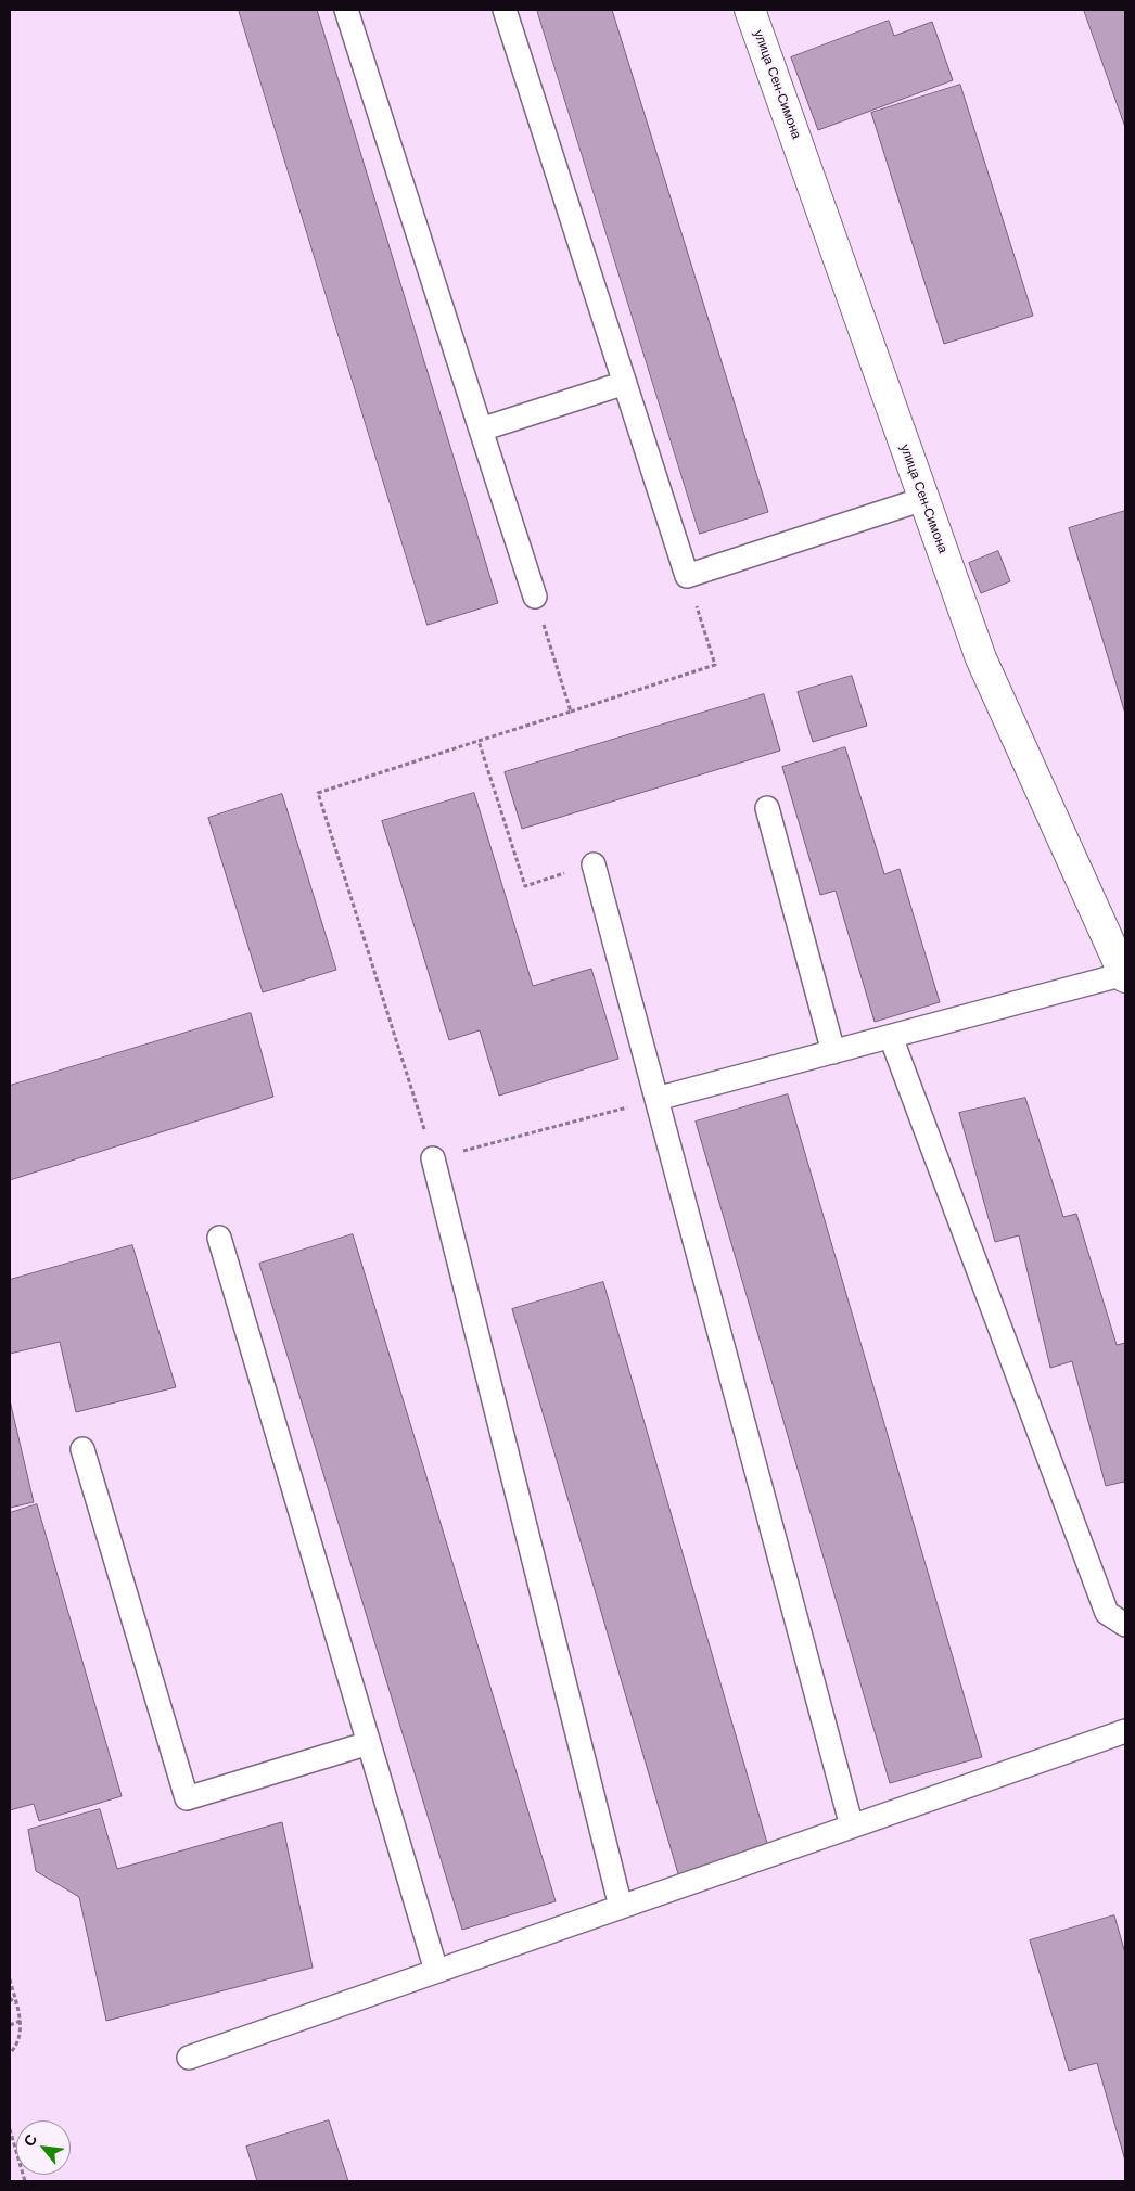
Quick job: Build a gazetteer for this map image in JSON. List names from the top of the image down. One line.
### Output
{"streets":{"street":["улица Сен-Симона"]},"north":"top left"}
